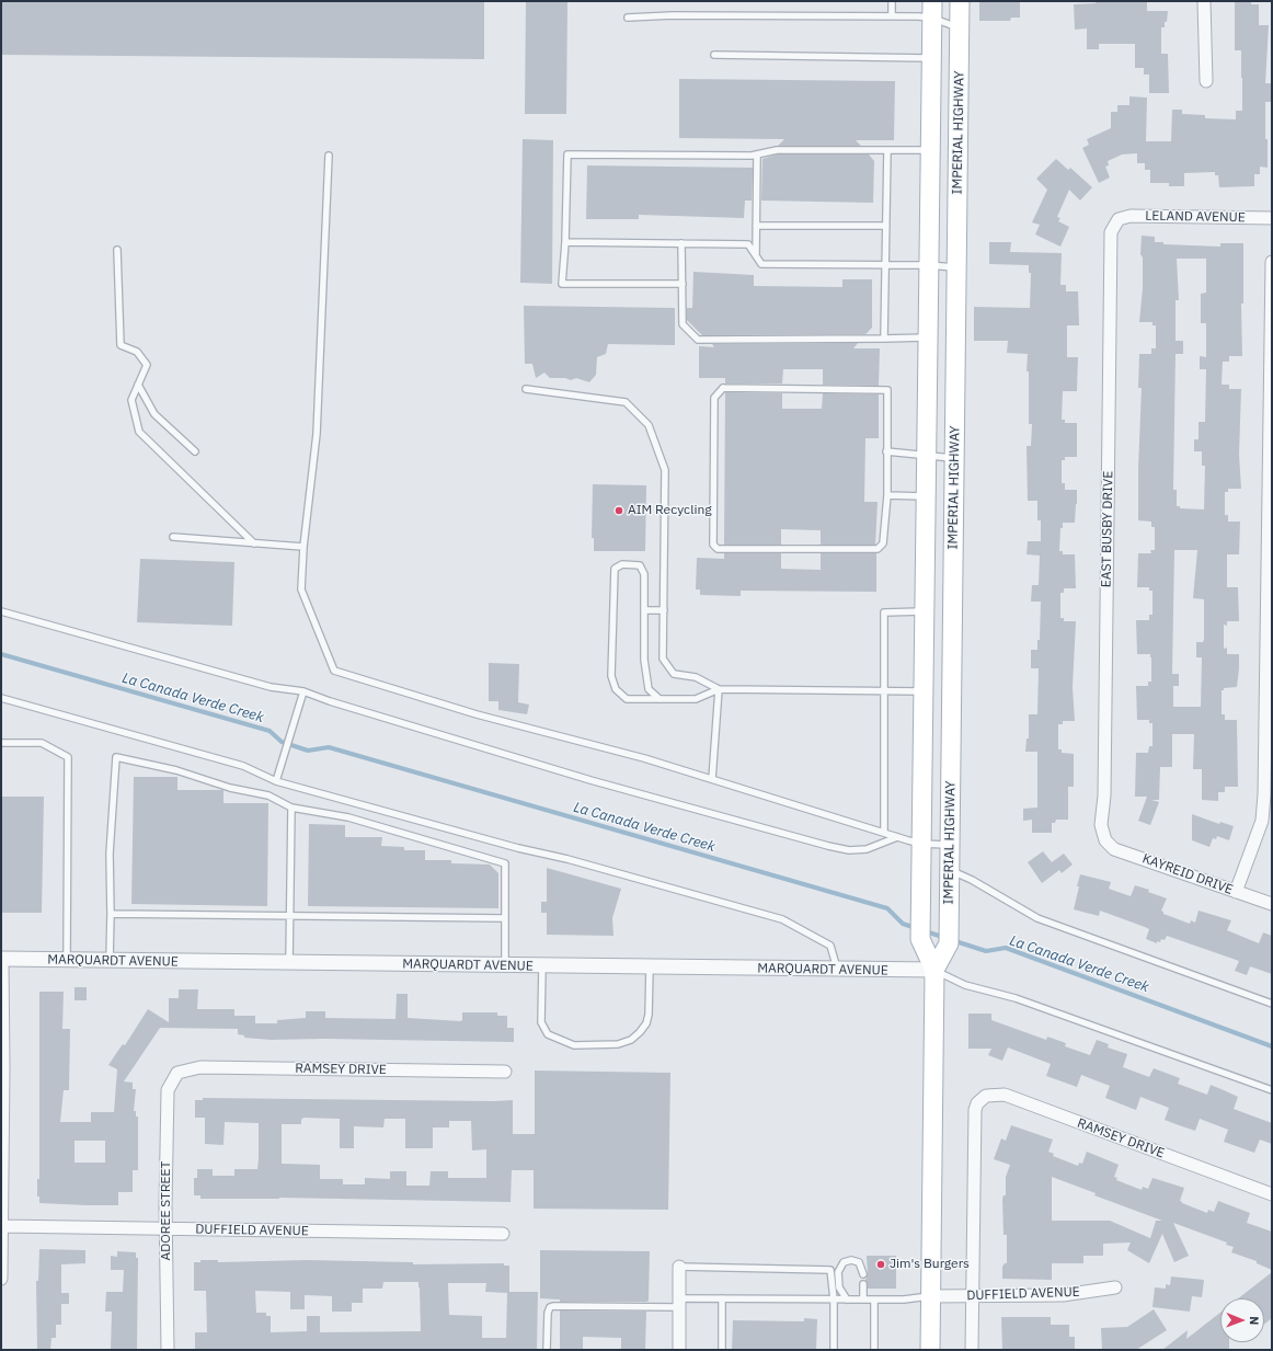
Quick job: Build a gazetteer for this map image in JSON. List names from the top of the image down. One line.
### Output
{"streets":{"main road":["IMPERIAL HIGHWAY"],"street":["LELAND AVENUE","EAST BUSBY DRIVE","KAYREID DRIVE","MARQUARDT AVENUE","RAMSEY DRIVE","ADOREE STREET","DUFFIELD AVENUE"]},"crossings":[["IMPERIAL HIGHWAY","MARQUARDT AVENUE"],["IMPERIAL HIGHWAY","DUFFIELD AVENUE"],["LELAND AVENUE","EAST BUSBY DRIVE"],["EAST BUSBY DRIVE","KAYREID DRIVE"],["RAMSEY DRIVE","ADOREE STREET"],["RAMSEY DRIVE","DUFFIELD AVENUE"],["ADOREE STREET","DUFFIELD AVENUE"]],"water":["La Canada Verde Creek"],"places":["AIM Recycling","Jim's Burgers"],"north":"right"}
